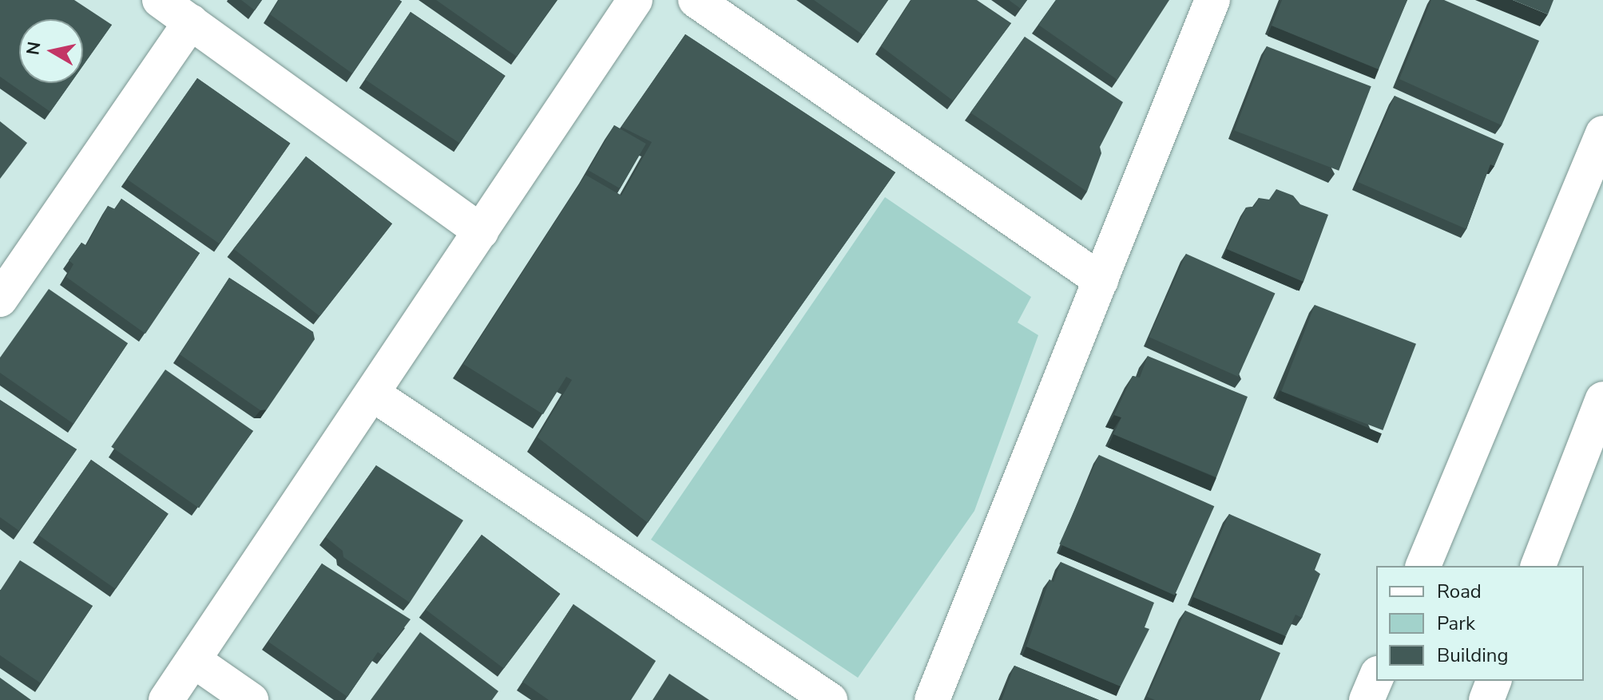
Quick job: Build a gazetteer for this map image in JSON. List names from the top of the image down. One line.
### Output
{"legend":["Road","Park","Building"],"north":"left"}
